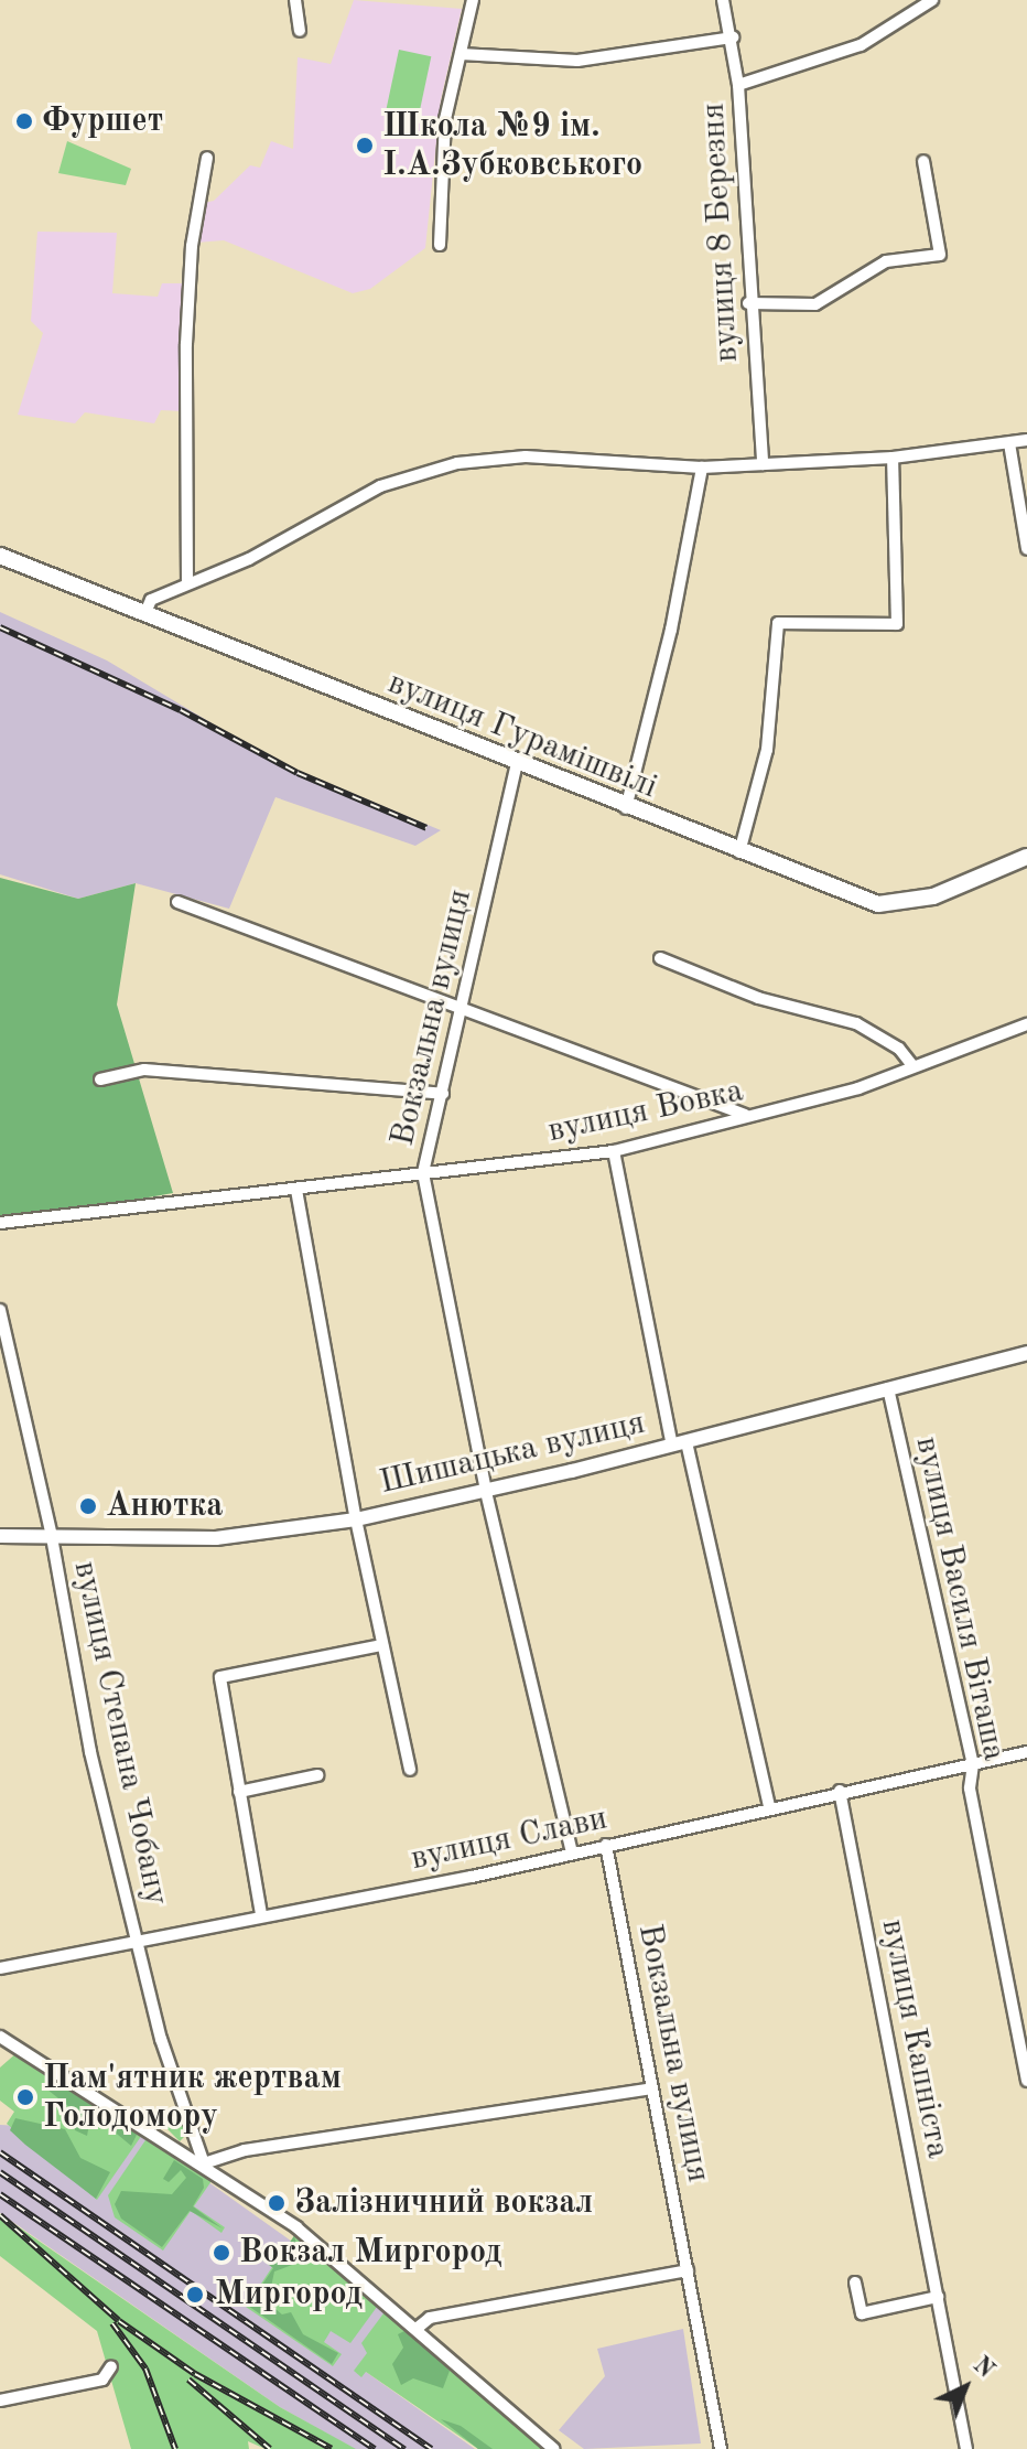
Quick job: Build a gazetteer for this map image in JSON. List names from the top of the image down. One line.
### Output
{"streets":{"main road":["вулиця Гурамішвілі"],"street":["вулиця 8 Березня","Вокзальна вулиця","вулиця Вовка","Шишацька вулиця","вулиця Василя Віташа","вулиця Степана Чобану","вулиця Слави","вулиця Капніста"]},"crossings":[["вулиця Гурамішвілі","Вокзальна вулиця"],["Вокзальна вулиця","вулиця Вовка"],["Вокзальна вулиця","Шишацька вулиця"],["Вокзальна вулиця","вулиця Слави"],["Шишацька вулиця","вулиця Василя Віташа"],["Шишацька вулиця","вулиця Степана Чобану"],["вулиця Василя Віташа","вулиця Слави"],["вулиця Степана Чобану","вулиця Слави"],["вулиця Слави","вулиця Капніста"]],"places":["Фуршет","Школа №9 ім. І.А.Зубковського","Анютка","Пам'ятник жертвам Голодомору","Залізничний вокзал","Вокзал Миргород","Миргород"],"north":"top right"}
